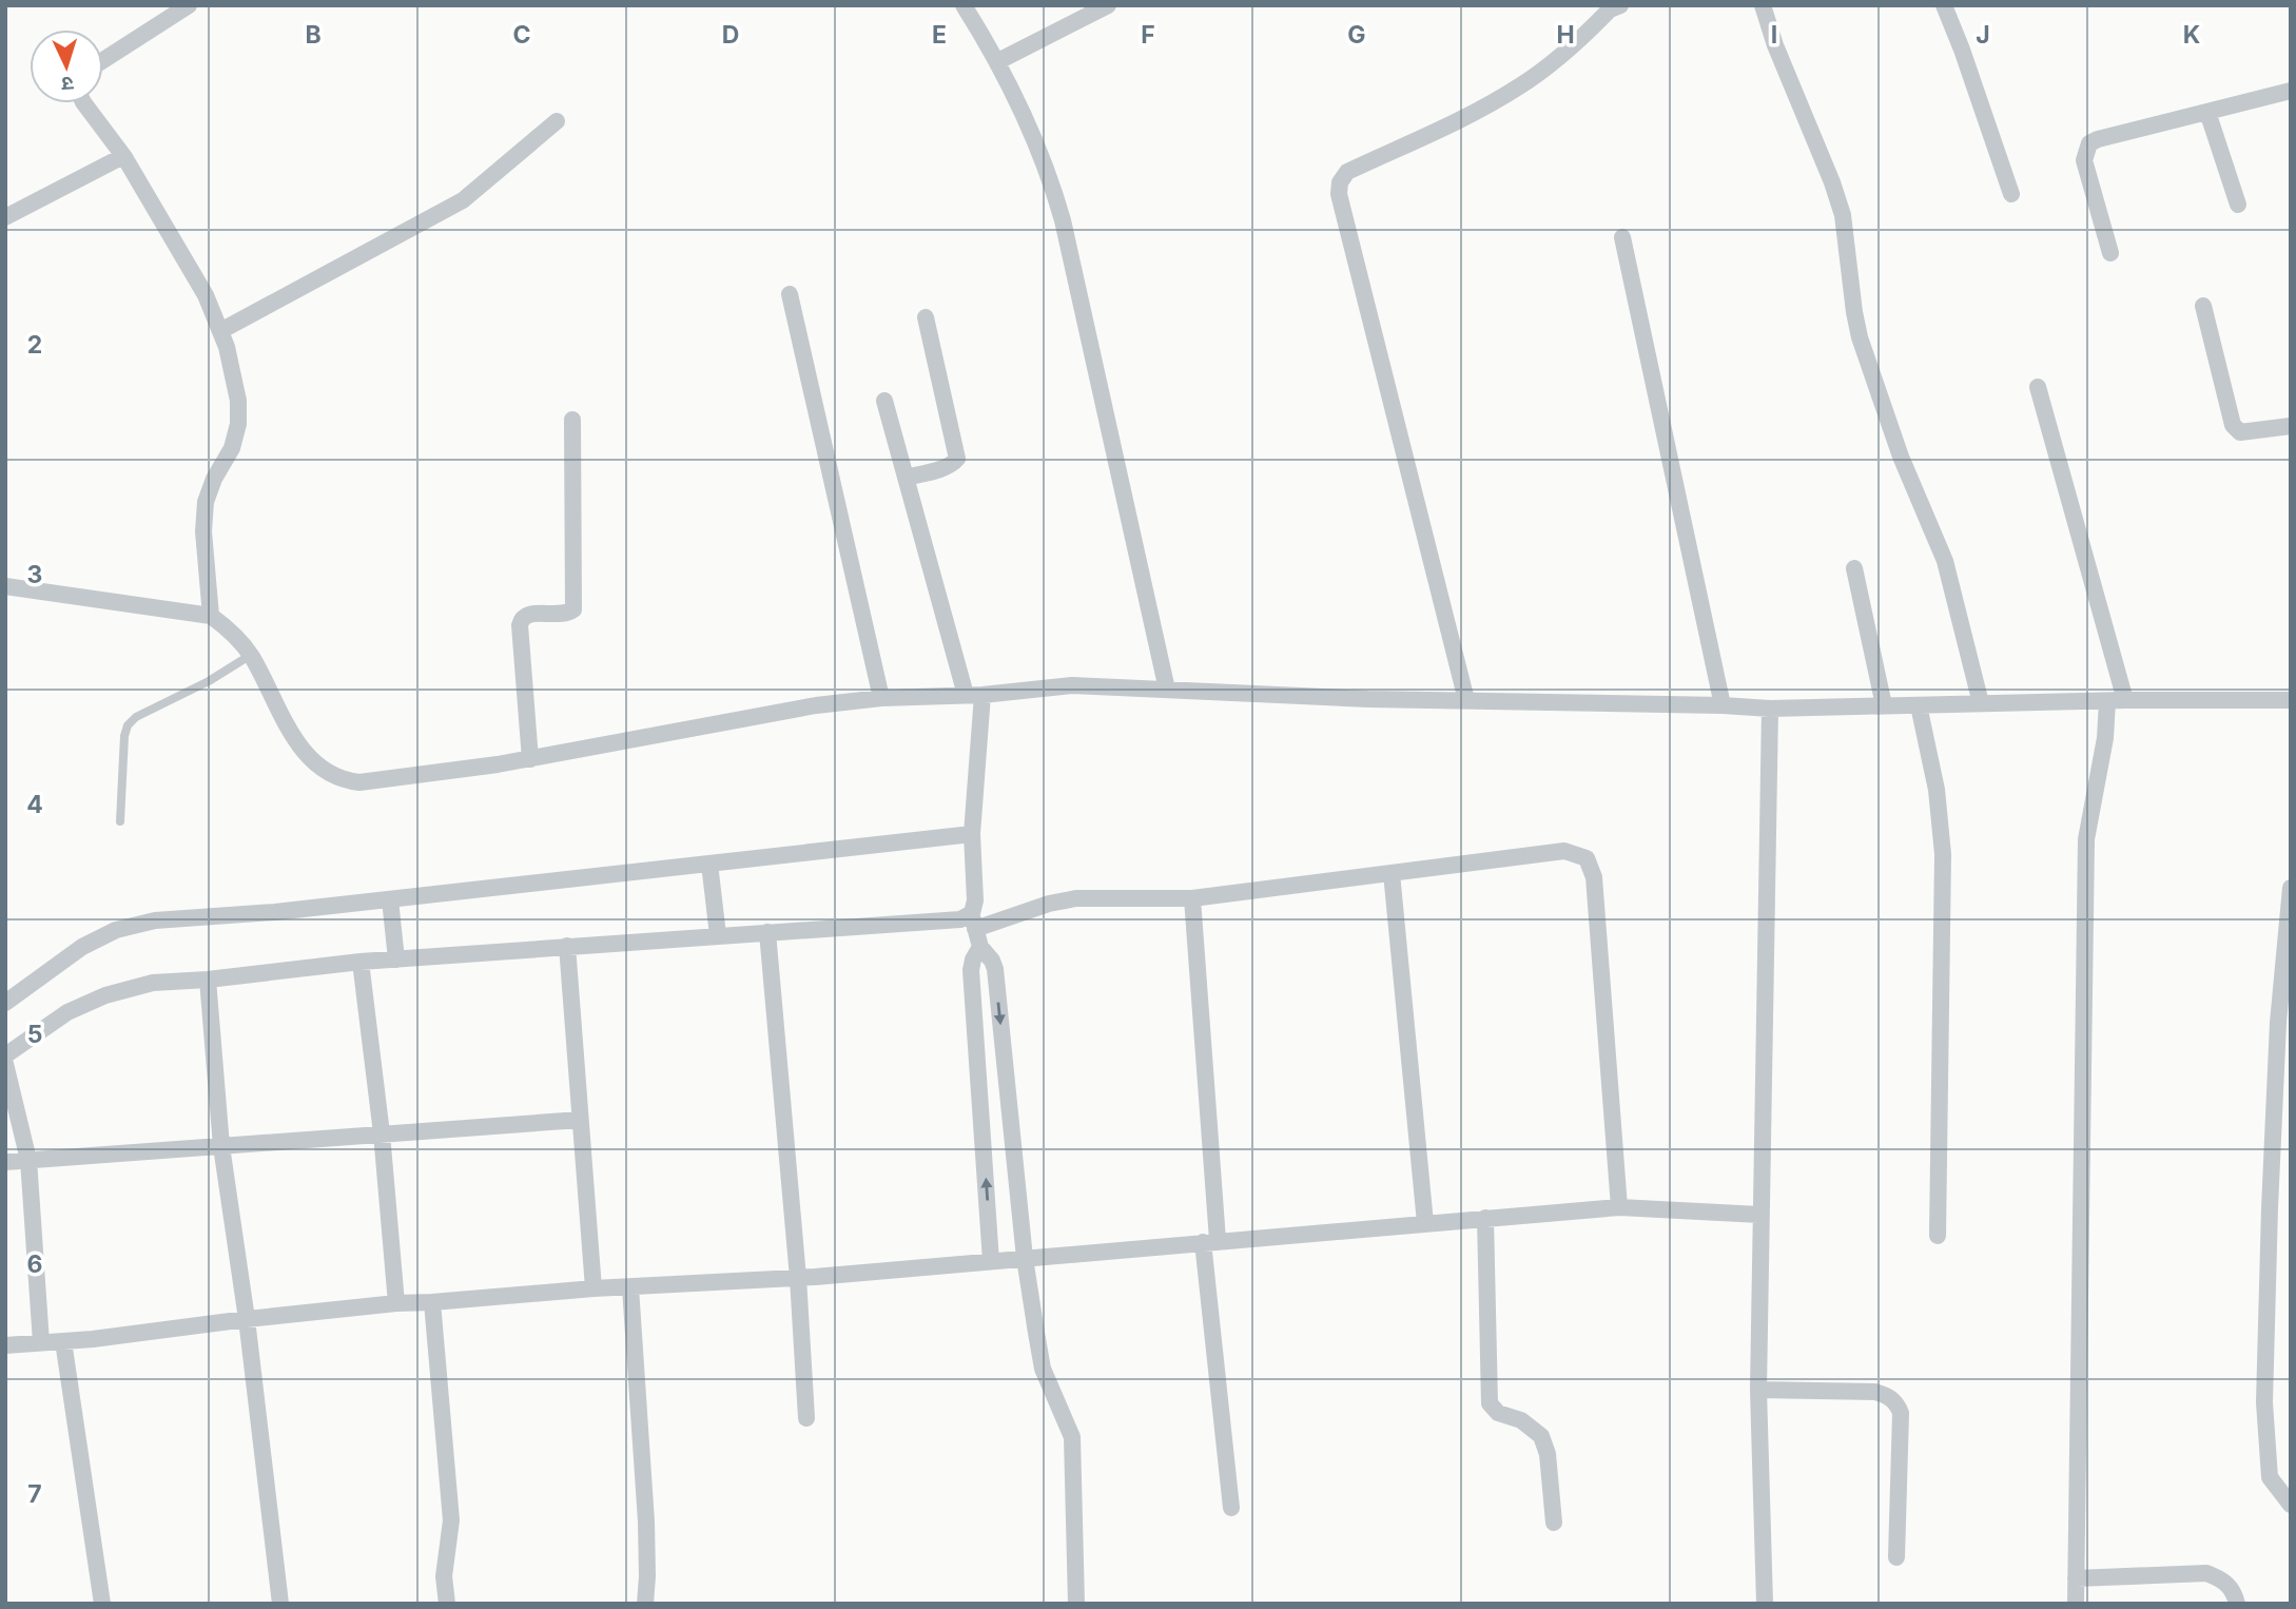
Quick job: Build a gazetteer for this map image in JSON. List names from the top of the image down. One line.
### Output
{"north":"bottom","grid":{"columns":["B","C","D","E","F","G","H","I","J","K"],"rows":["2","3","4","5","6","7"]}}
